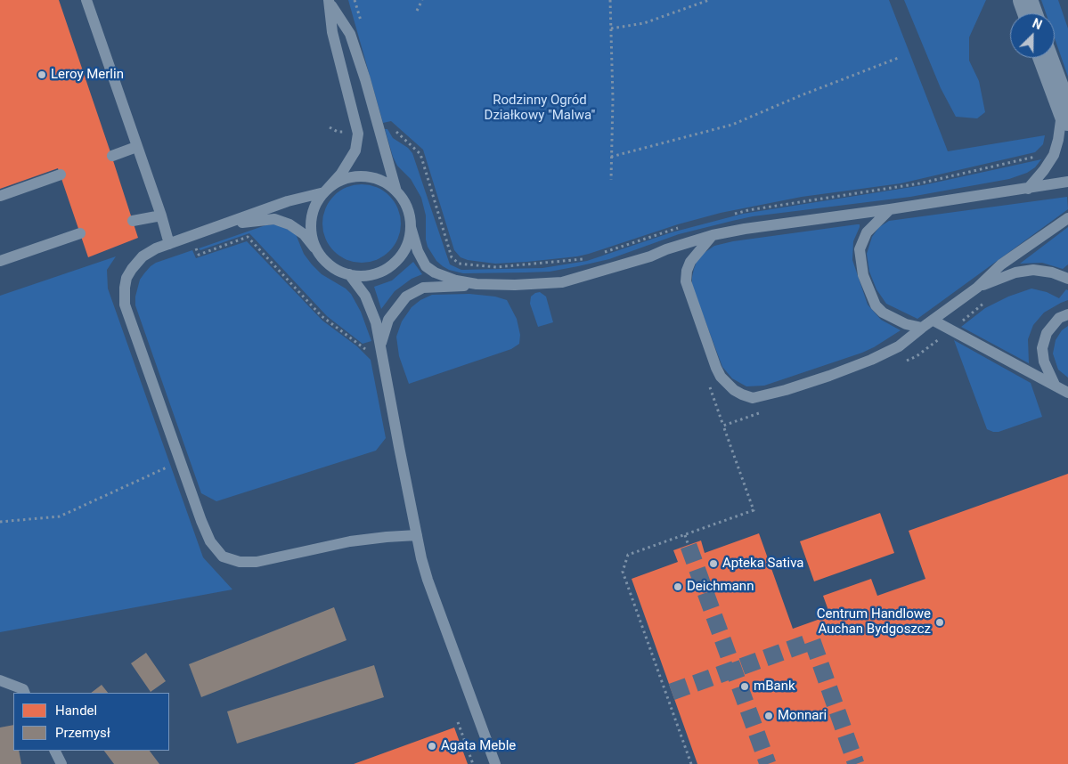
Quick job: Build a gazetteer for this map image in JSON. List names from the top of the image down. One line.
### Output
{"parks":["Rodzinny Ogród Działkowy \"Malwa\""],"places":["Leroy Merlin","Apteka Sativa","Deichmann","Centrum Handlowe Auchan Bydgoszcz","mBank","Monnari","Agata Meble"],"legend":["Handel","Przemysł"],"north":"top right"}
